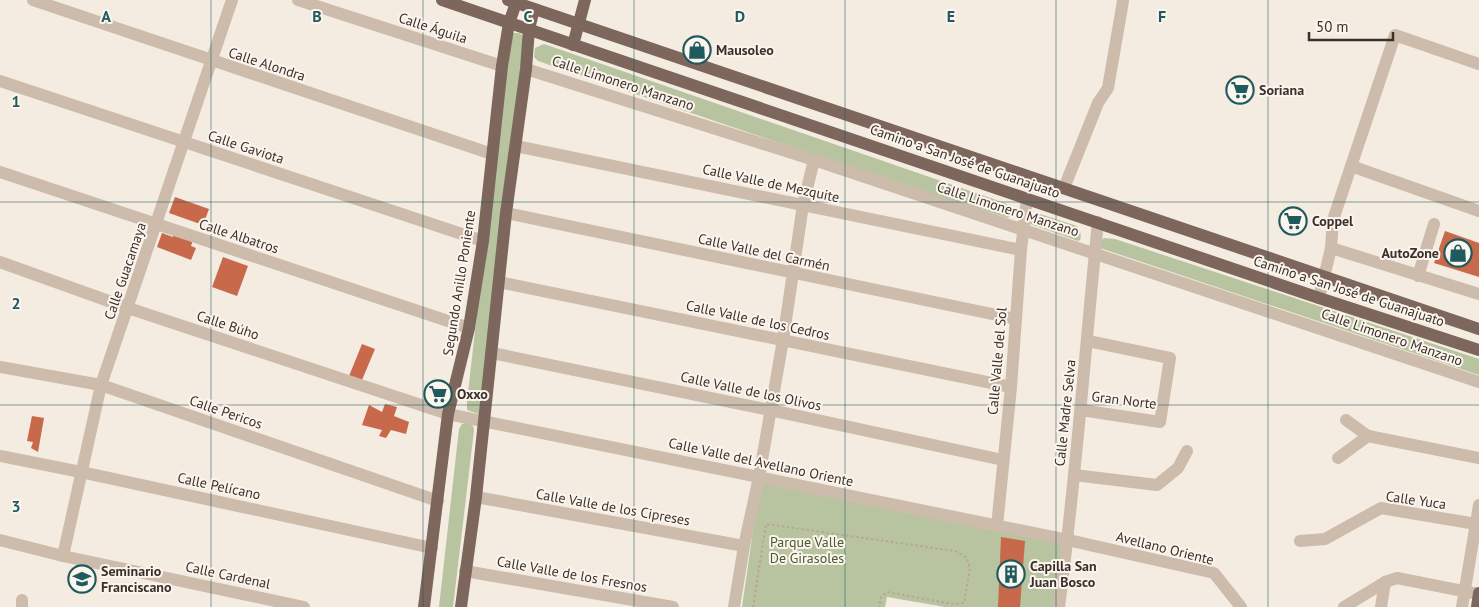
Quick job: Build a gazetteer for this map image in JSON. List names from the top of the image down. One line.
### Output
{"streets":{"main road":["Camino a San José de Guanajuato","Segundo Anillo Poniente"],"street":["Calle Águila","Calle Alondra","Calle Limonero Manzano","Calle Gaviota","Calle Valle de Mezquite","Calle Albatros","Calle Valle del Carmén","Calle Guacamaya","Calle Valle de los Cedros","Calle Búho","Calle Valle del Sol","Calle Valle de los Olivos","Gran Norte","Calle Pericos","Calle Madre Selva","Calle Valle del Avellano Oriente","Calle Pelícano","Calle Yuca","Calle Valle de los Cipreses","Avellano Oriente","Calle Valle de los Fresnos","Calle Cardenal"]},"crossings":[["Calle Águila","Segundo Anillo Poniente"],["Calle Alondra","Calle Guacamaya"],["Calle Alondra","Segundo Anillo Poniente"],["Calle Limonero Manzano","Calle Valle del Sol"],["Calle Limonero Manzano","Calle Madre Selva"],["Calle Gaviota","Calle Guacamaya"],["Calle Gaviota","Segundo Anillo Poniente"],["Camino a San José de Guanajuato","Segundo Anillo Poniente"],["Camino a San José de Guanajuato","Calle Valle del Sol"],["Camino a San José de Guanajuato","Calle Madre Selva"],["Calle Valle de Mezquite","Calle Valle del Sol"],["Calle Albatros","Calle Guacamaya"],["Calle Albatros","Segundo Anillo Poniente"],["Calle Valle del Carmén","Calle Valle del Sol"],["Calle Guacamaya","Calle Búho"],["Calle Guacamaya","Calle Pericos"],["Calle Guacamaya","Calle Pelícano"],["Calle Guacamaya","Calle Cardenal"],["Segundo Anillo Poniente","Calle Búho"],["Segundo Anillo Poniente","Calle Pericos"],["Segundo Anillo Poniente","Calle Valle del Avellano Oriente"],["Segundo Anillo Poniente","Calle Pelícano"],["Calle Valle de los Cedros","Calle Valle del Sol"],["Calle Búho","Calle Valle del Avellano Oriente"],["Calle Valle del Sol","Calle Valle de los Olivos"],["Calle Valle del Sol","Calle Valle del Avellano Oriente"],["Gran Norte","Calle Madre Selva"],["Calle Madre Selva","Calle Valle del Avellano Oriente"],["Calle Madre Selva","Avellano Oriente"],["Calle Valle del Avellano Oriente","Avellano Oriente"]],"parks":["Parque Valle De Girasoles"],"places":{"shop":["Mausoleo","AutoZone"],"supermarket":["Soriana","Coppel","Oxxo"],"building":["Capilla San Juan Bosco"],"school or university":["Seminario Franciscano"]},"scale_bar":"50 m","grid":{"columns":["A","B","C","D","E","F"],"rows":["1","2","3"]}}
